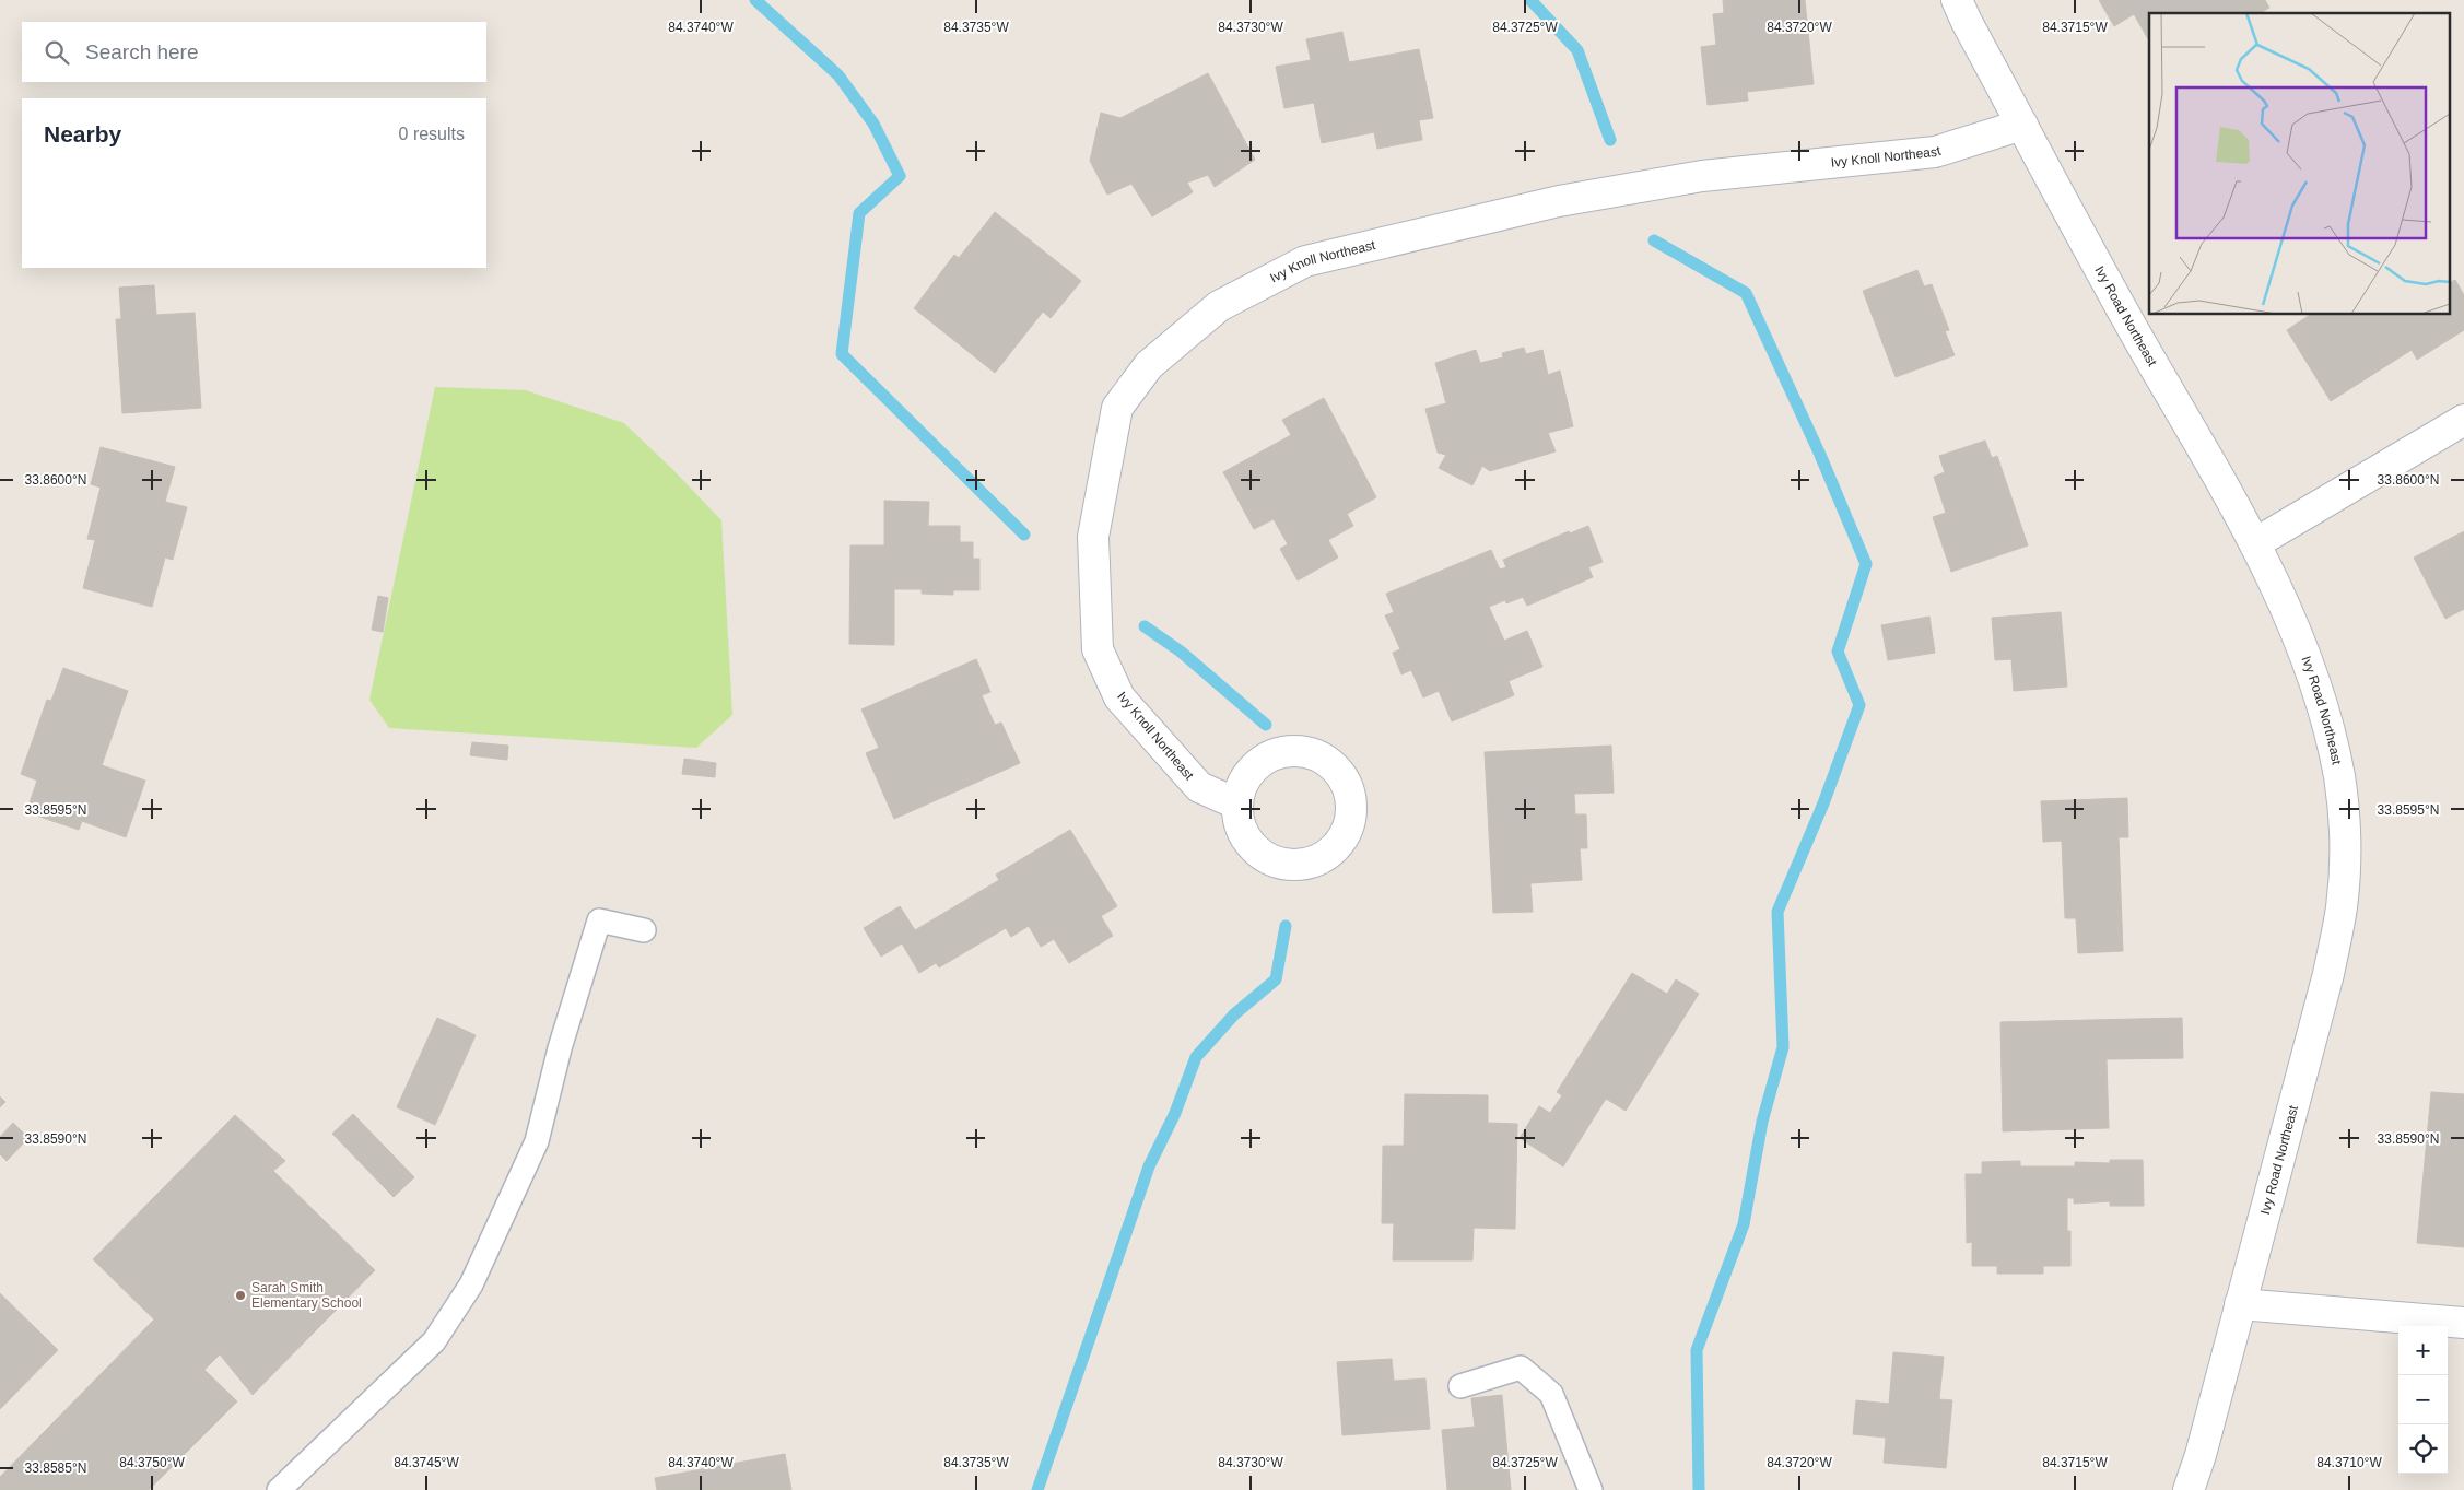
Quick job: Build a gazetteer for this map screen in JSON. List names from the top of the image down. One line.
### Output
{"streets":{"street":["Ivy Knoll Northeast","Ivy Road Northeast"]},"crossings":[["Ivy Knoll Northeast","Ivy Road Northeast"]],"places":["Sarah Smith Elementary School"],"page":{"search":"Search here","heading":["Nearby","0 results"],"map_buttons":["+","−"]},"coordinates":["84.3740°W","84.3735°W","84.3730°W","84.3725°W","84.3720°W","84.3715°W","33.8600°N","33.8595°N","33.8590°N","84.3750°W","84.3745°W","84.3710°W","33.8585°N"]}
